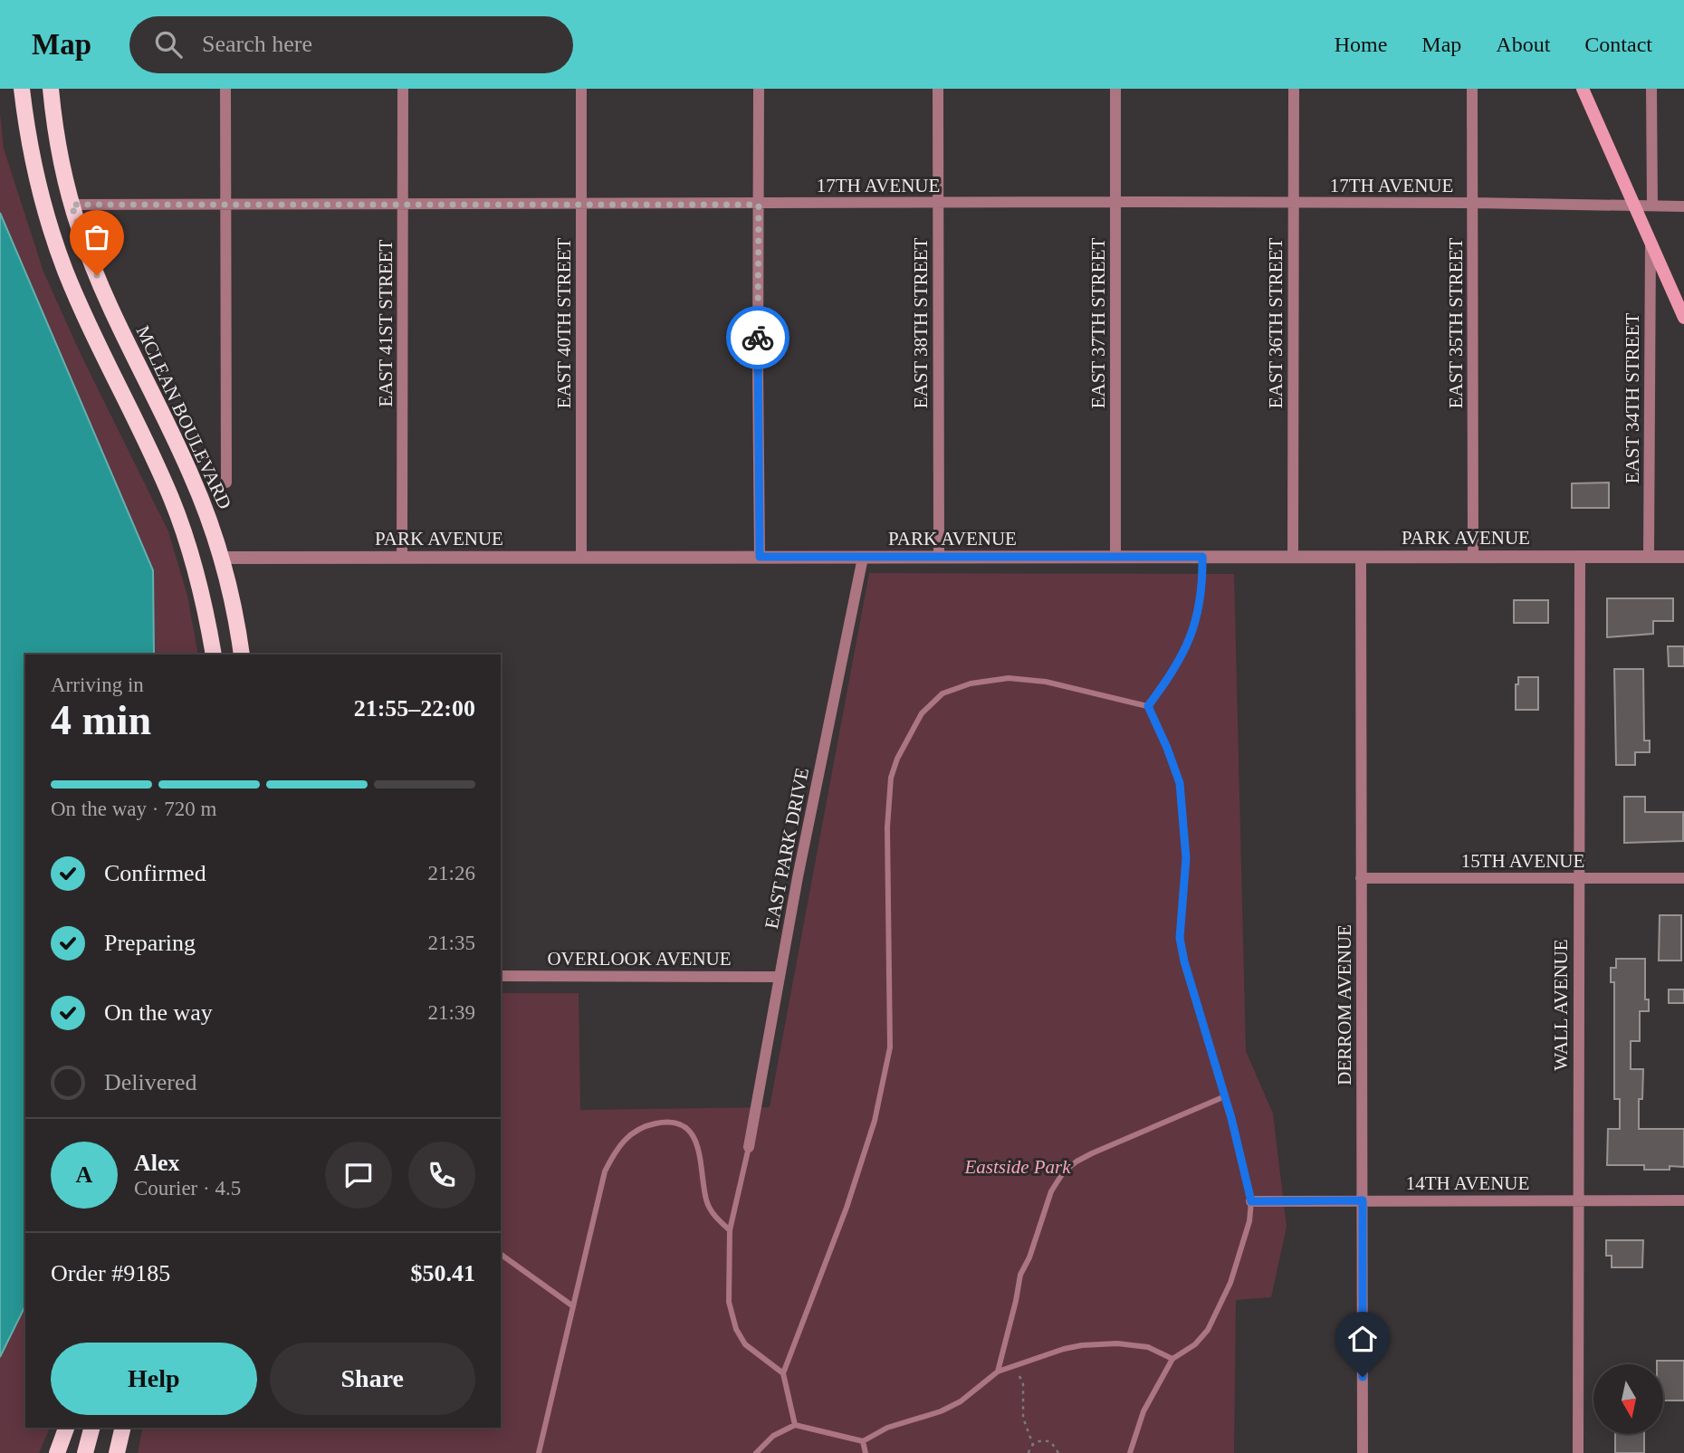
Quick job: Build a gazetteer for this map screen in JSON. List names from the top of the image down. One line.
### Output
{"streets":{"main road":["MCLEAN BOULEVARD"],"street":["17TH AVENUE","EAST 41ST STREET","EAST 40TH STREET","EAST 38TH STREET","EAST 37TH STREET","EAST 36TH STREET","EAST 35TH STREET","EAST 34TH STREET","PARK AVENUE","EAST PARK DRIVE","15TH AVENUE","OVERLOOK AVENUE","DERROM AVENUE","WALL AVENUE","14TH AVENUE"]},"crossings":[["17TH AVENUE","EAST 41ST STREET"],["17TH AVENUE","EAST 40TH STREET"],["17TH AVENUE","EAST 38TH STREET"],["17TH AVENUE","EAST 37TH STREET"],["17TH AVENUE","EAST 36TH STREET"],["17TH AVENUE","EAST 35TH STREET"],["17TH AVENUE","MCLEAN BOULEVARD"],["EAST 41ST STREET","PARK AVENUE"],["EAST 40TH STREET","PARK AVENUE"],["EAST 38TH STREET","PARK AVENUE"],["EAST 37TH STREET","PARK AVENUE"],["EAST 36TH STREET","PARK AVENUE"],["EAST 35TH STREET","PARK AVENUE"],["EAST 34TH STREET","PARK AVENUE"],["MCLEAN BOULEVARD","PARK AVENUE"],["PARK AVENUE","EAST PARK DRIVE"],["PARK AVENUE","DERROM AVENUE"],["PARK AVENUE","WALL AVENUE"],["EAST PARK DRIVE","OVERLOOK AVENUE"],["15TH AVENUE","DERROM AVENUE"],["15TH AVENUE","WALL AVENUE"],["DERROM AVENUE","14TH AVENUE"],["WALL AVENUE","14TH AVENUE"]],"parks":["Eastside Park"],"north":"bottom","page":{"header":"Map","search":"Search here","nav":["Home","Map","About","Contact"],"heading":["4 min","Arriving in","21:55–22:00"],"panel":["Alex","Courier · 4.5","Order #9185","$50.41"],"bar":"On the way · 720 m","list":[["Confirmed","21:26"],["Preparing","21:35"],["On the way","21:39"],"Delivered"],"round":"A","buttons":["Help","Share"]}}
